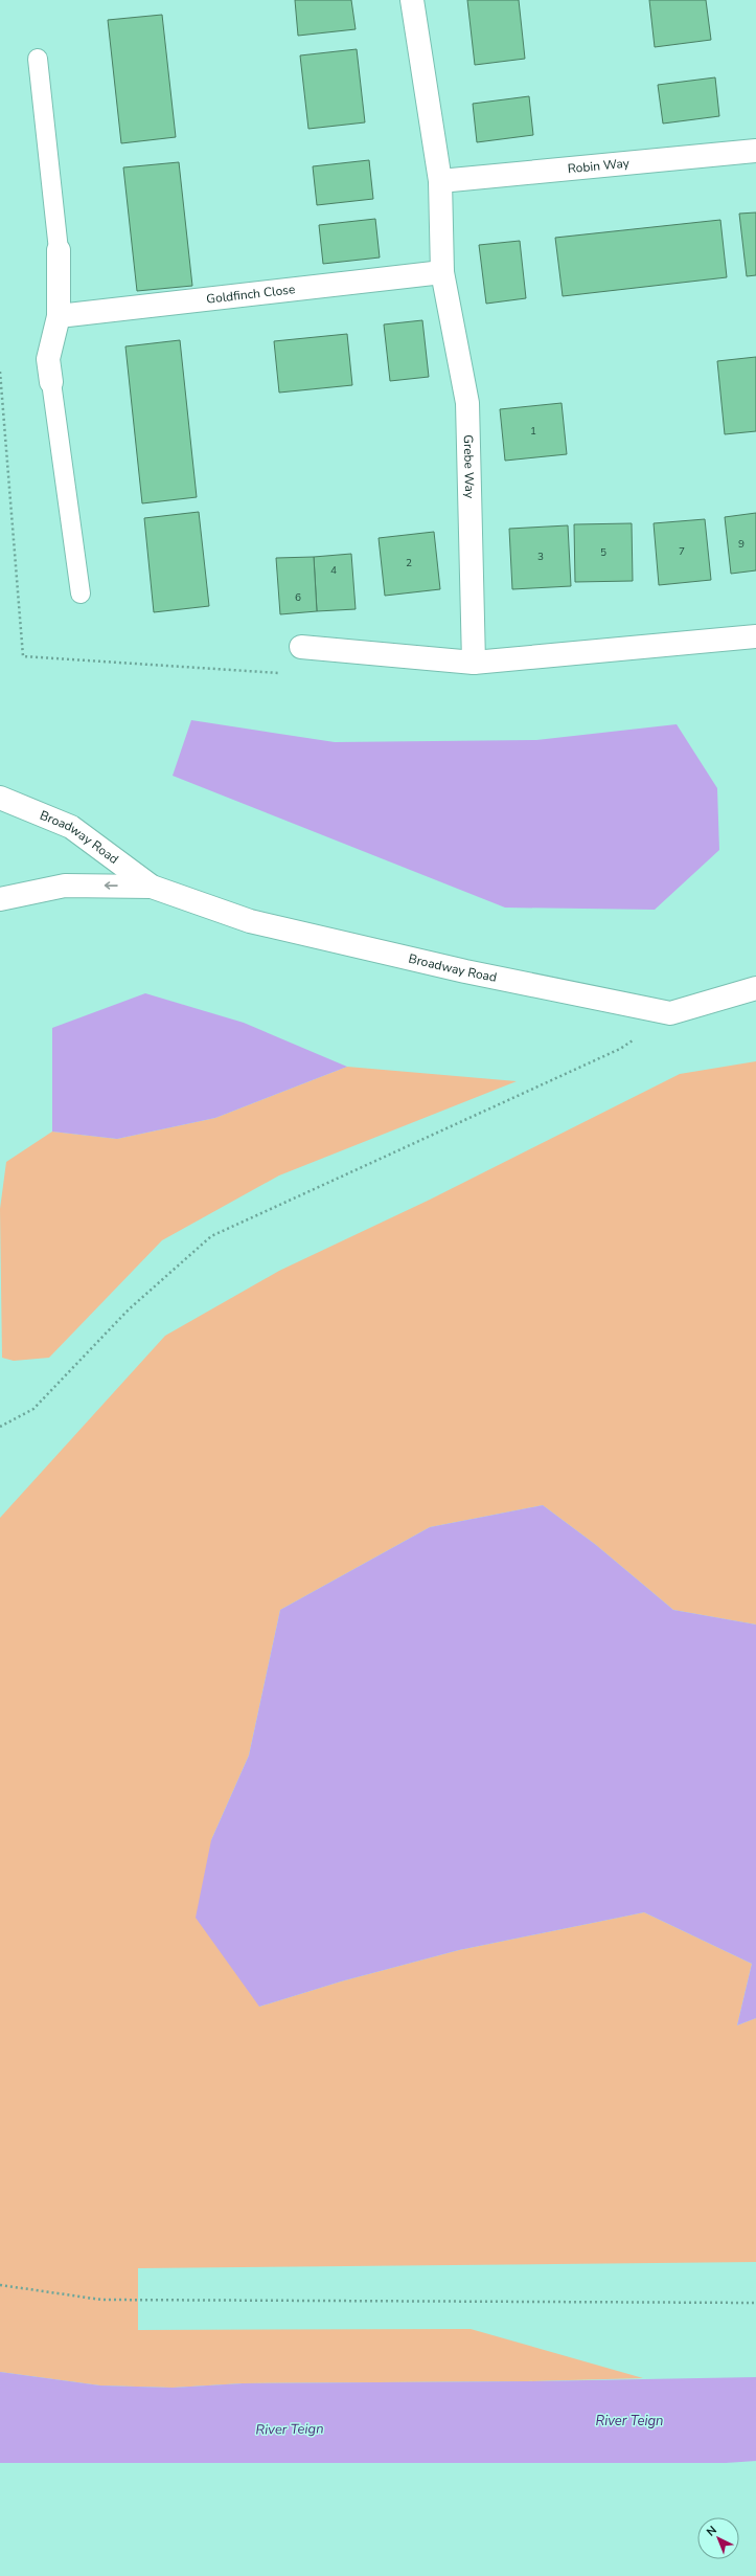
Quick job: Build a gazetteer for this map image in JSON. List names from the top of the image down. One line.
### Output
{"streets":{"street":["Robin Way","Goldfinch Close","Grebe Way","Broadway Road"]},"crossings":[["Goldfinch Close","Grebe Way"]],"water":["River Teign"],"house_numbers":["1","9","7","5","3","2","4","6"],"north":"top left"}
